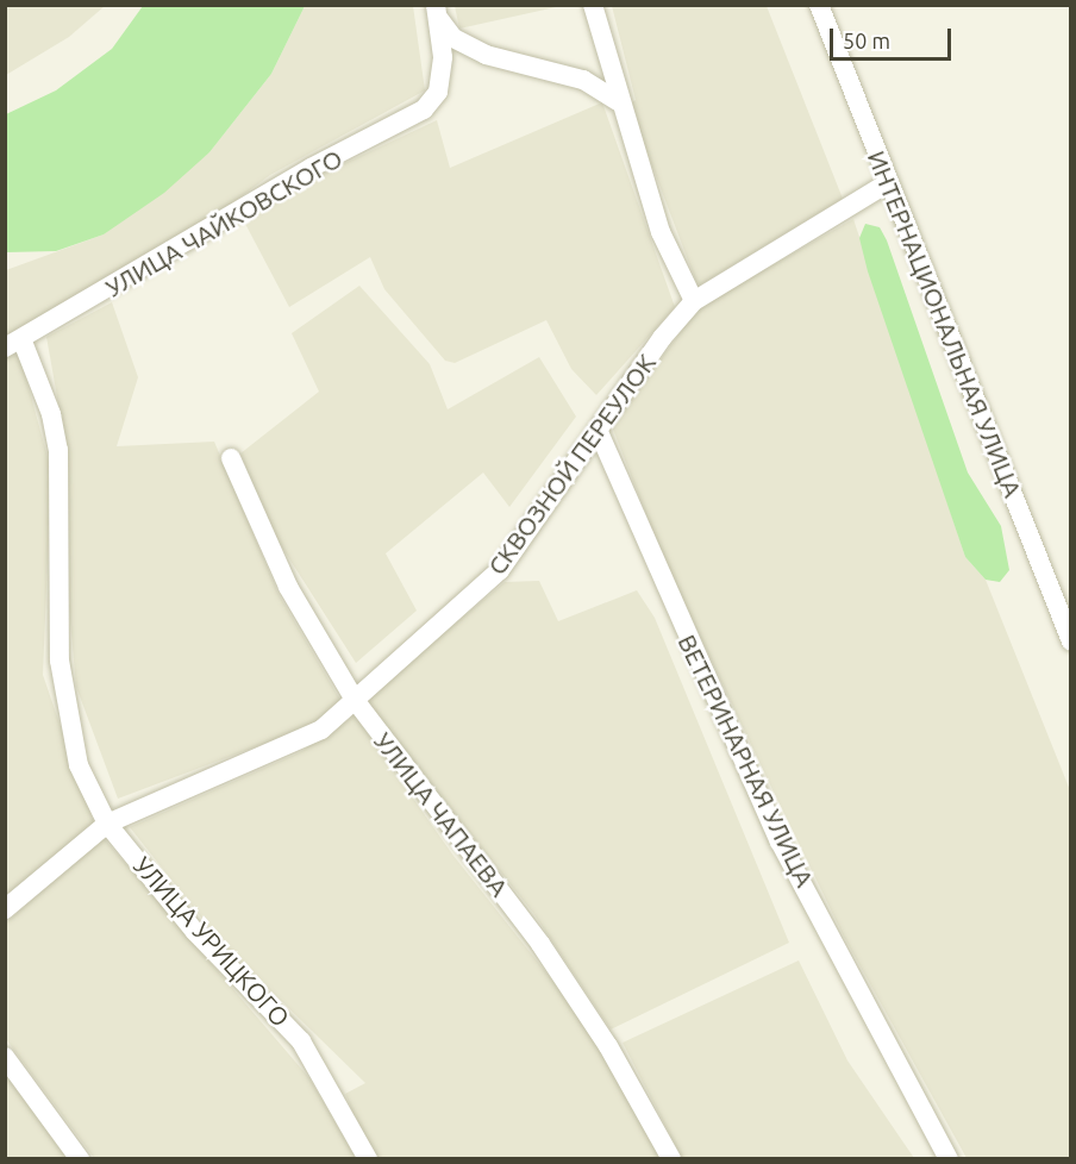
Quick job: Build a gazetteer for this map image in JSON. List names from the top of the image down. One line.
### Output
{"streets":{"street":["УЛИЦА ЧАЙКОВСКОГО","ИНТЕРНАЦИОНАЛЬНАЯ УЛИЦА","СКВОЗНОЙ ПЕРЕУЛОК","ВЕТЕРИНАРНАЯ УЛИЦА","УЛИЦА ЧАПАЕВА","УЛИЦА УРИЦКОГО"]},"crossings":[["УЛИЦА ЧАЙКОВСКОГО","УЛИЦА УРИЦКОГО"],["ИНТЕРНАЦИОНАЛЬНАЯ УЛИЦА","СКВОЗНОЙ ПЕРЕУЛОК"],["СКВОЗНОЙ ПЕРЕУЛОК","ВЕТЕРИНАРНАЯ УЛИЦА"],["СКВОЗНОЙ ПЕРЕУЛОК","УЛИЦА ЧАПАЕВА"],["СКВОЗНОЙ ПЕРЕУЛОК","УЛИЦА УРИЦКОГО"]],"scale_bar":"50 m"}
